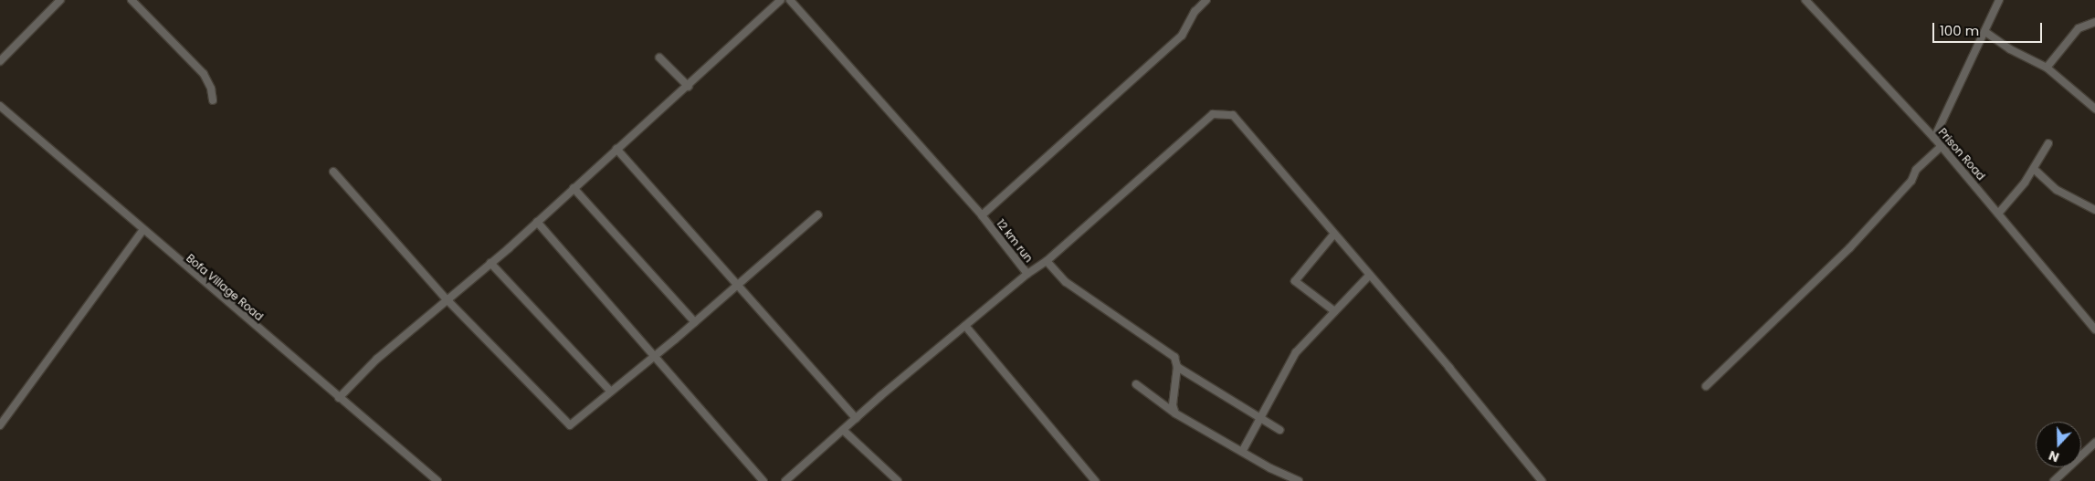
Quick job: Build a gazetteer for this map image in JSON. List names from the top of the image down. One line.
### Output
{"streets":{"street":["Prison Road","12 km run","Bofa Village Road"]},"scale_bar":"100 m","north":"bottom"}
